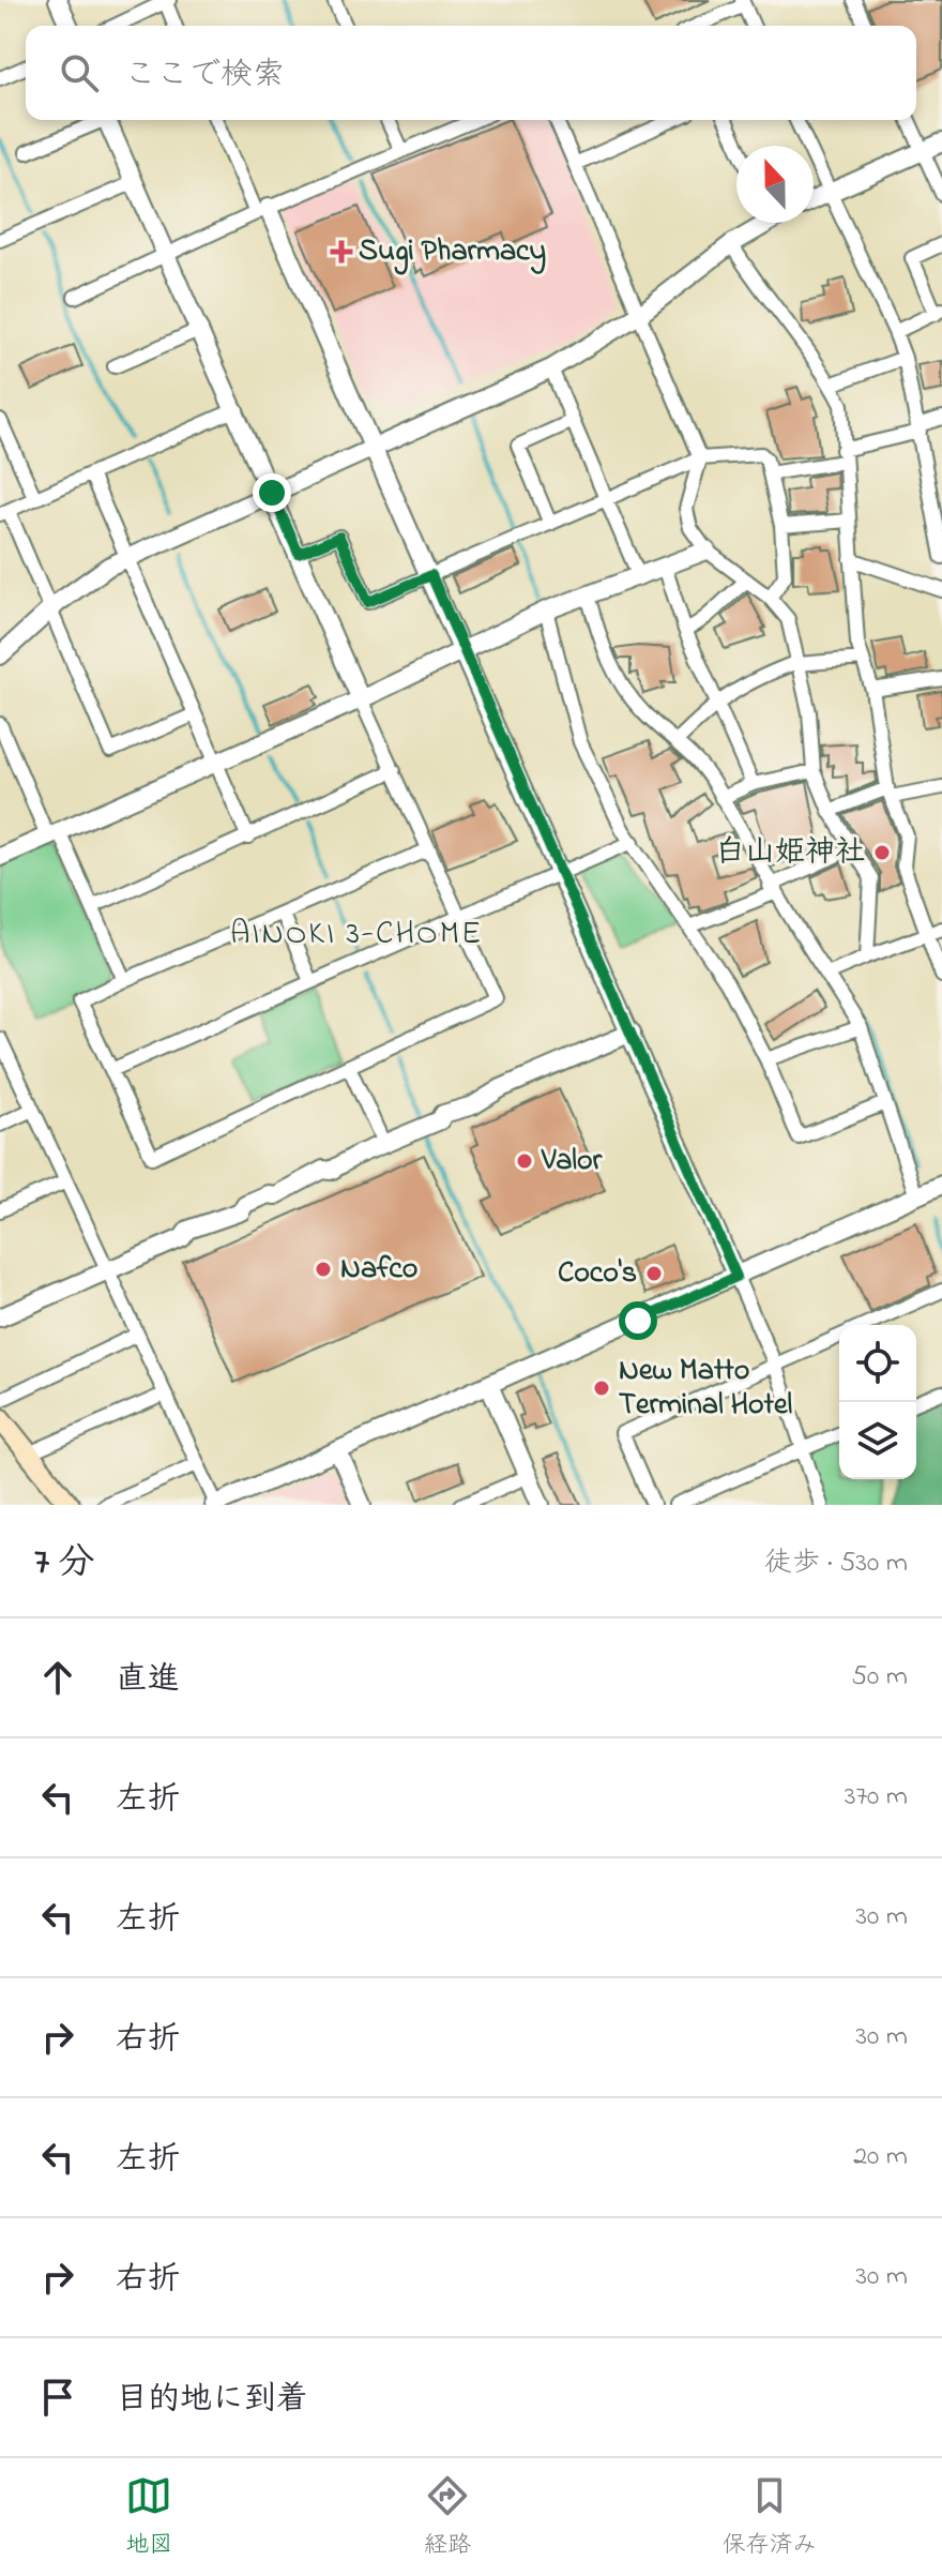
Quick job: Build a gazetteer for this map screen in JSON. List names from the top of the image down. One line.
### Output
{"districts":["AINOKI 3-CHOME"],"places":{"health":["Sugi Pharmacy"],"other":["白山姫神社","Valor","Nafco","Coco's","New Matto Terminal Hotel"]},"north":"top","page":{"search":"ここで検索","heading":["7 分","徒歩 · 530 m"],"list":[["直進","50 m"],["左折","370 m"],["左折","30 m"],["右折","30 m"],["左折","20 m"],["右折","30 m"],"目的地に到着"],"nav":["地図","経路","保存済み"]}}
